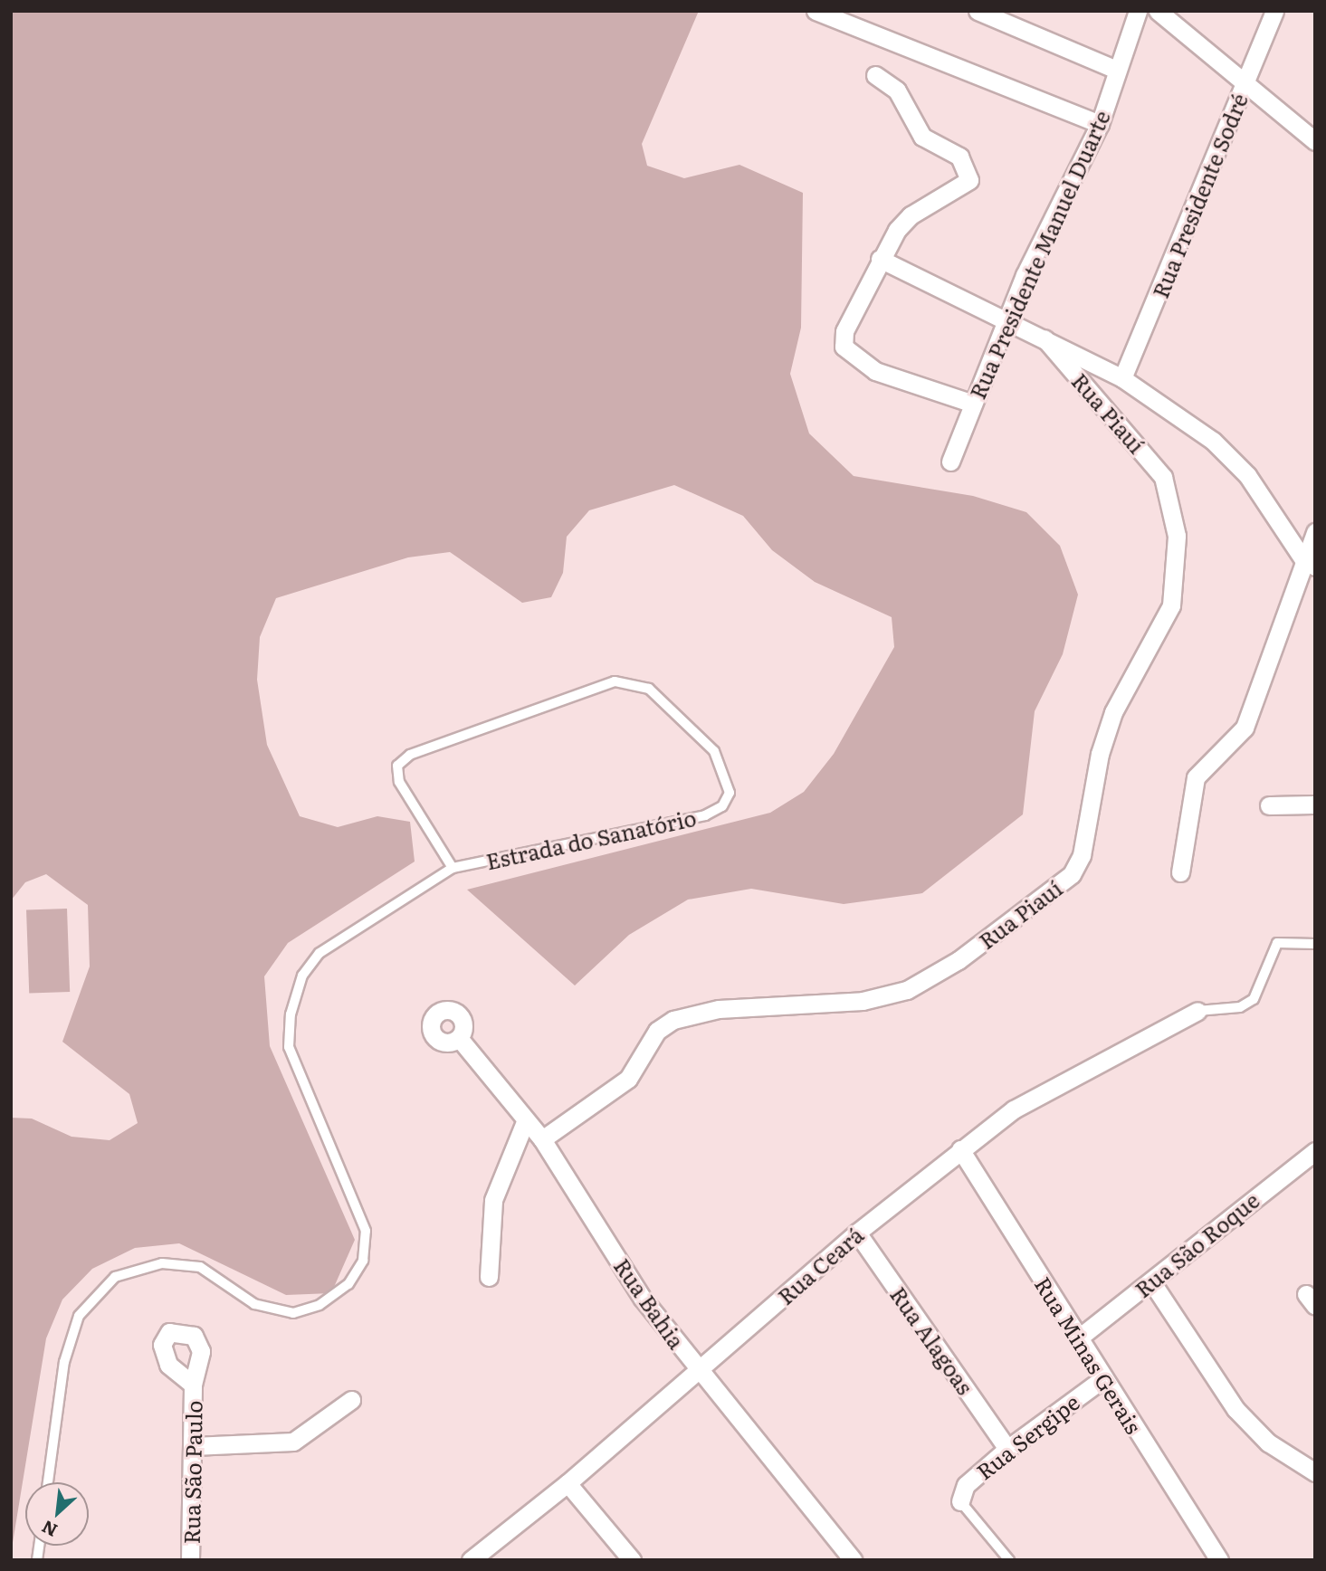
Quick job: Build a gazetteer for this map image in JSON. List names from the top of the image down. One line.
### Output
{"streets":{"street":["Rua Presidente Sodré","Rua Presidente Manuel Duarte","Rua Piauí","Rua São Roque","Rua Ceará","Rua Bahia","Rua Alagoas","Rua Minas Gerais","Rua Sergipe","Rua São Paulo"],"lane":["Estrada do Sanatório"]},"crossings":[["Rua Piauí","Rua Bahia"],["Rua São Roque","Rua Minas Gerais"],["Rua Ceará","Rua Bahia"],["Rua Ceará","Rua Alagoas"],["Rua Ceará","Rua Minas Gerais"],["Rua Alagoas","Rua Sergipe"],["Rua Minas Gerais","Rua Sergipe"]],"north":"bottom left"}
